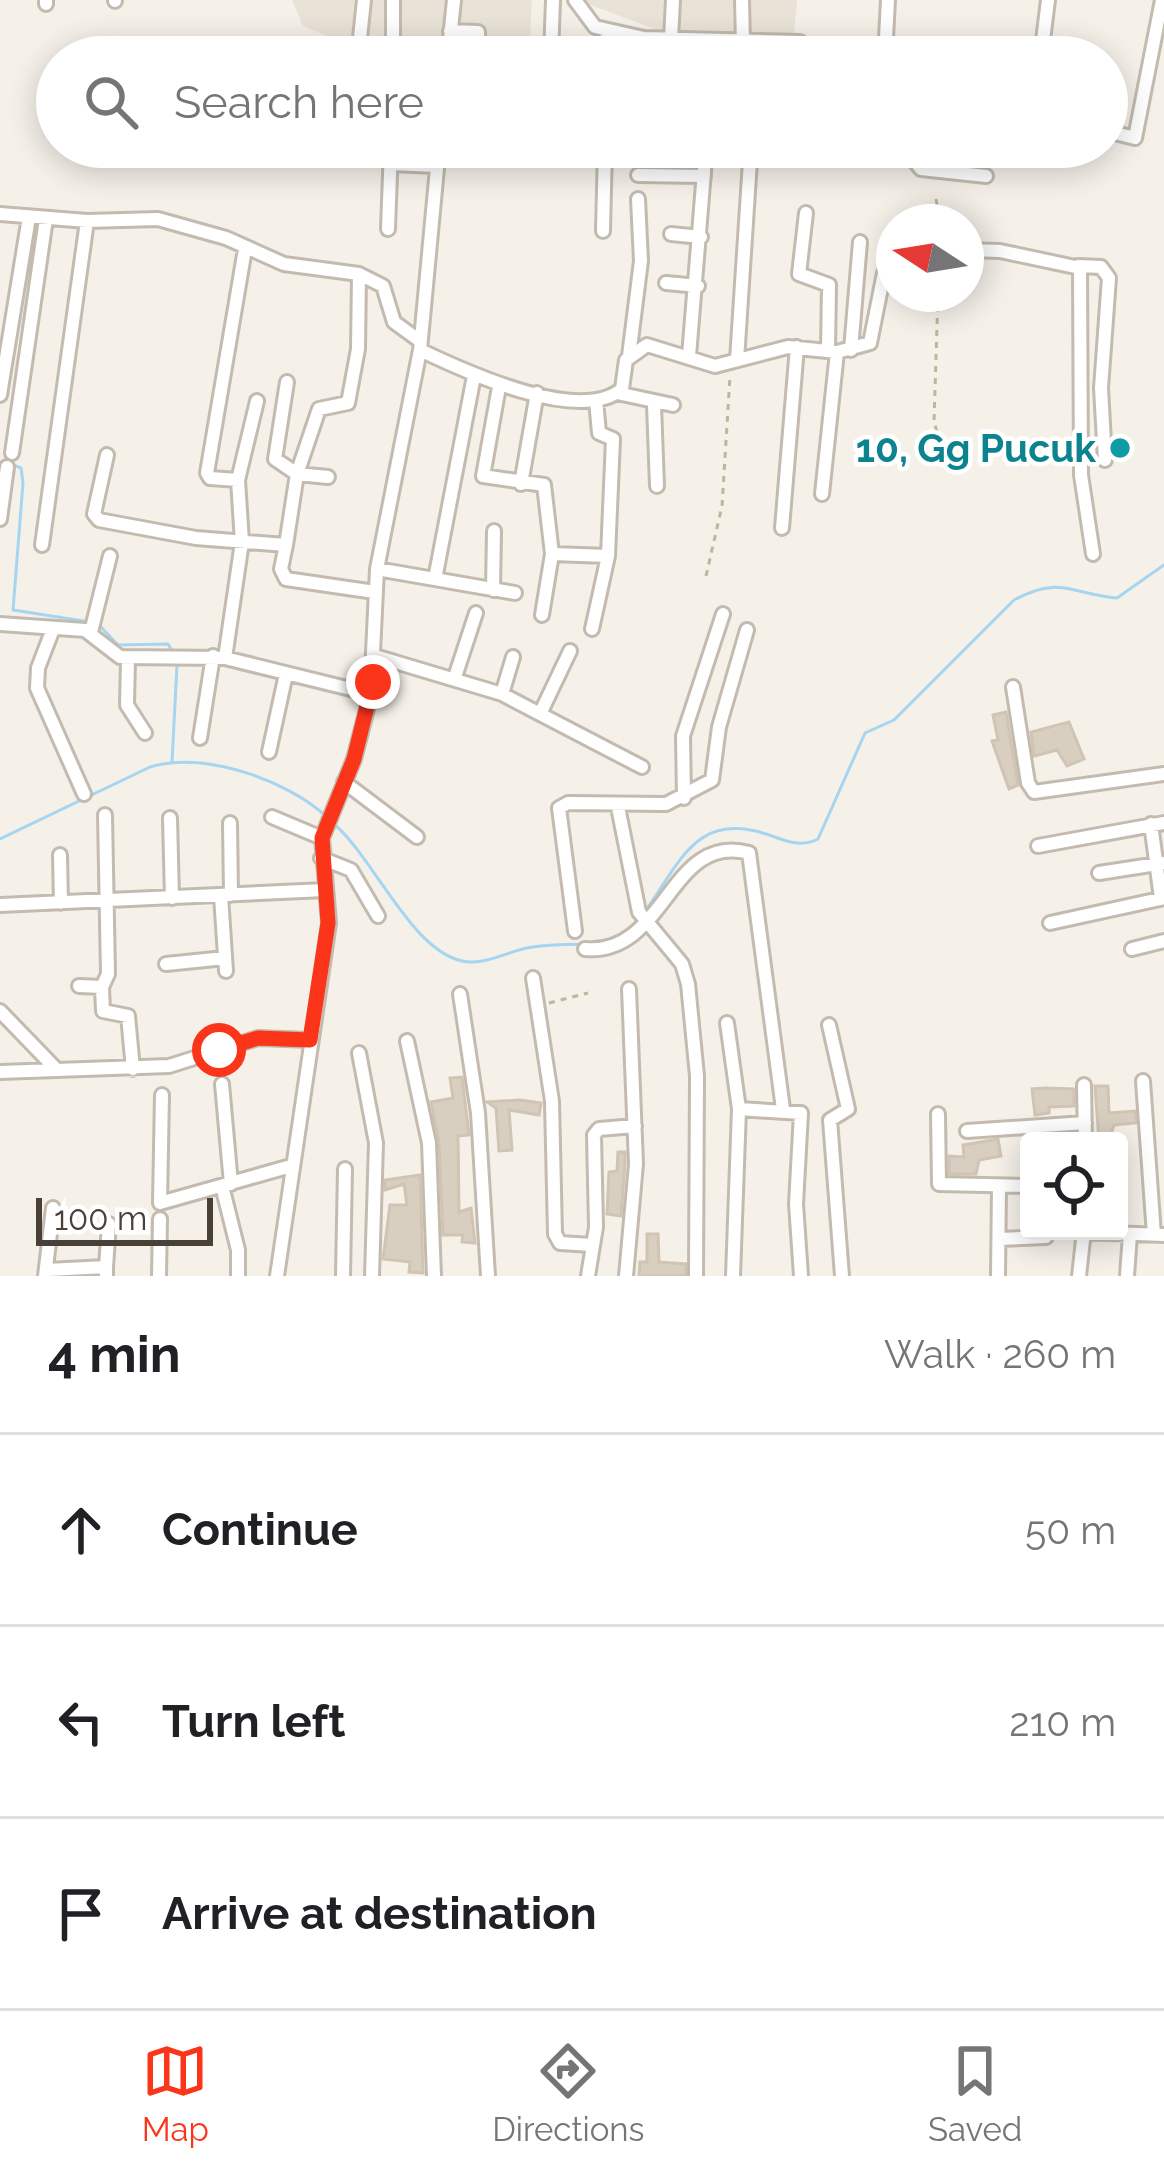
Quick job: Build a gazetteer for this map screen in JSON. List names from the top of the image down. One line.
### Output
{"places":["10, Gg Pucuk"],"scale_bar":"100 m","north":"left","page":{"search":"Search here","scale":"100 m","heading":["4 min","Walk · 260 m"],"list":[["Continue","50 m"],["Turn left","210 m"],"Arrive at destination"],"nav":["Map","Directions","Saved"]}}
